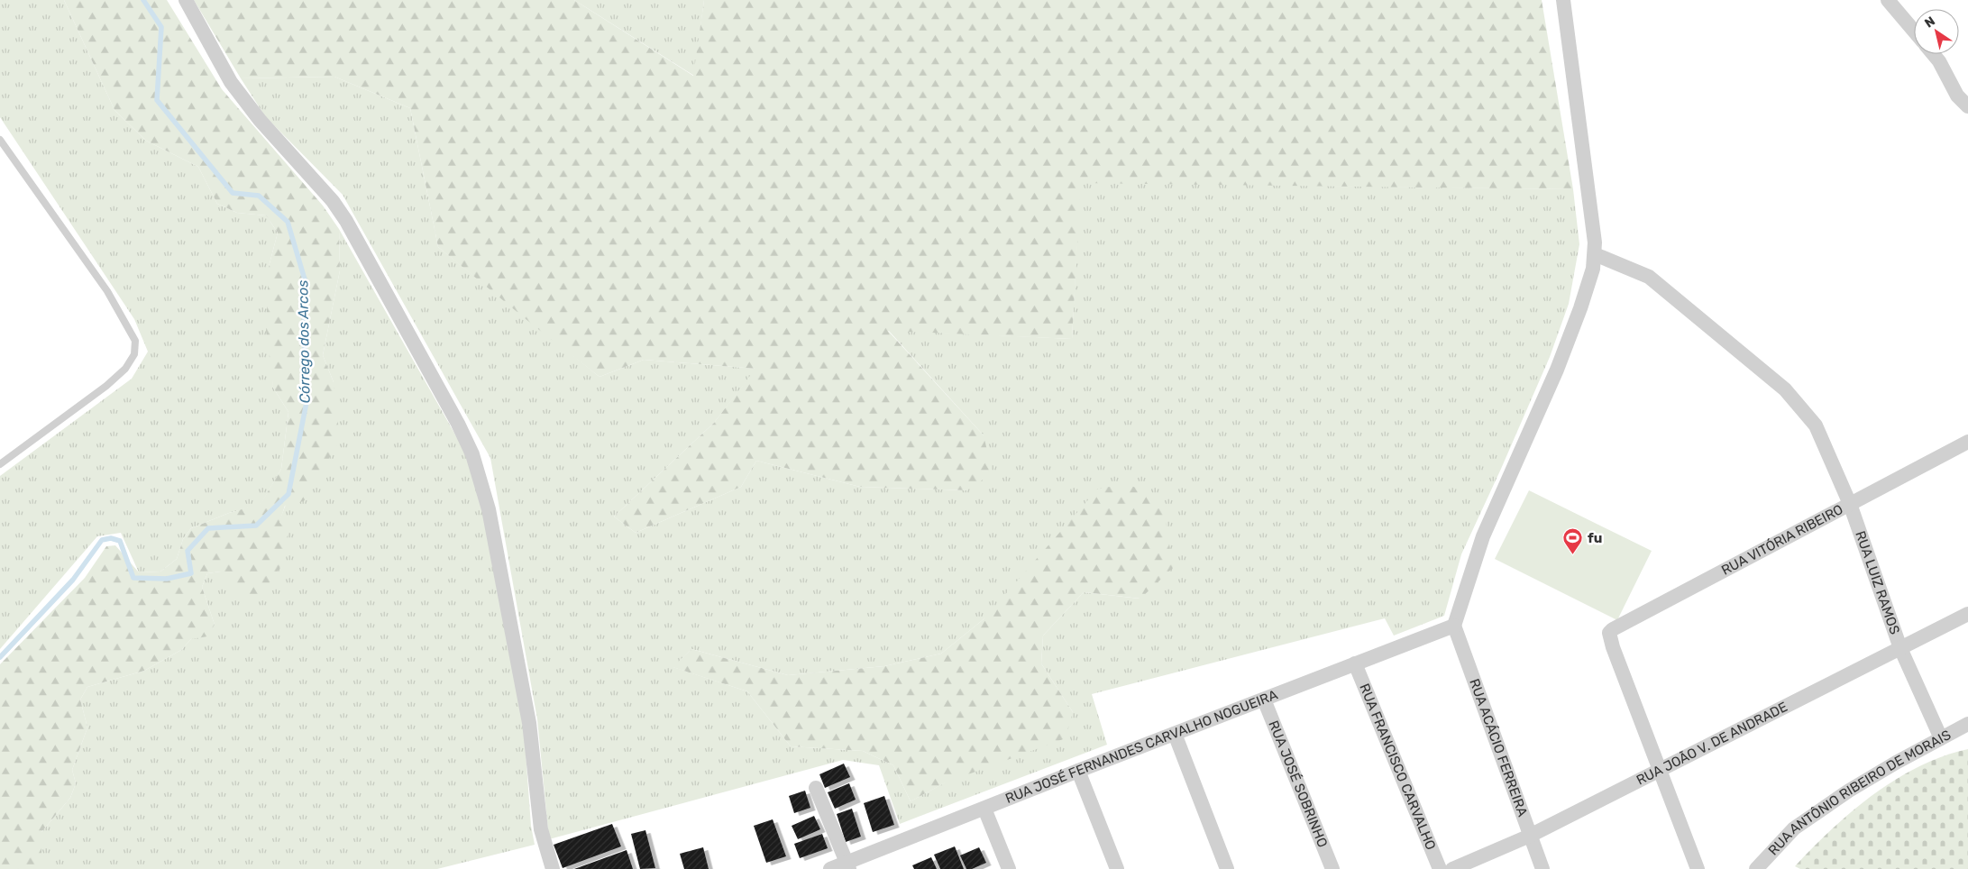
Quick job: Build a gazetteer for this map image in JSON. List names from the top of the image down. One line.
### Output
{"streets":{"street":["RUA VITÓRIA RIBEIRO","RUA LUIZ RAMOS","RUA JOÃO V. DE ANDRADE","RUA JOSÉ FERNANDES CARVALHO NOGUEIRA","RUA ACÁCIO FERREIRA","RUA FRANCISCO CARVALHO","RUA JOSÉ SOBRINHO","RUA ANTÔNIO RIBEIRO DE MORAIS"]},"crossings":[["RUA VITÓRIA RIBEIRO","RUA LUIZ RAMOS"],["RUA VITÓRIA RIBEIRO","RUA JOÃO V. DE ANDRADE"],["RUA LUIZ RAMOS","RUA JOÃO V. DE ANDRADE"],["RUA LUIZ RAMOS","RUA ANTÔNIO RIBEIRO DE MORAIS"],["RUA JOÃO V. DE ANDRADE","RUA ACÁCIO FERREIRA"],["RUA JOSÉ FERNANDES CARVALHO NOGUEIRA","RUA ACÁCIO FERREIRA"],["RUA JOSÉ FERNANDES CARVALHO NOGUEIRA","RUA FRANCISCO CARVALHO"],["RUA JOSÉ FERNANDES CARVALHO NOGUEIRA","RUA JOSÉ SOBRINHO"]],"water":["Córrego dos Arcos"],"places":{"sports":["fu"]},"north":"top left"}
